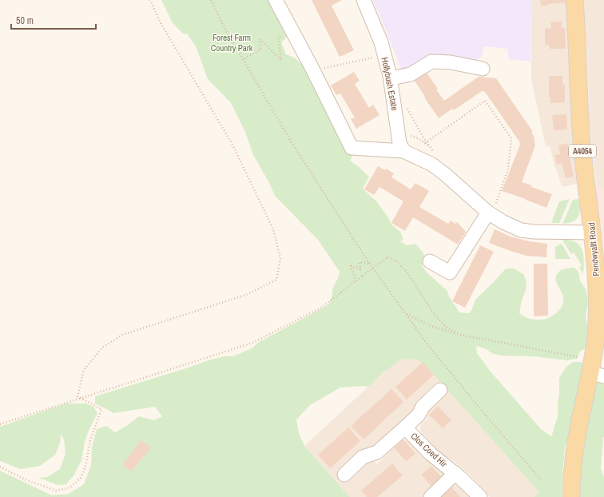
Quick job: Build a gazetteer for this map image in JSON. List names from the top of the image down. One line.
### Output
{"streets":{"main road":["A4054","Pendwyallt Road"],"street":["Hollybush Estate","Clos Coed Hir"]},"parks":["Forest Farm Country Park"],"scale_bar":"50 m"}
